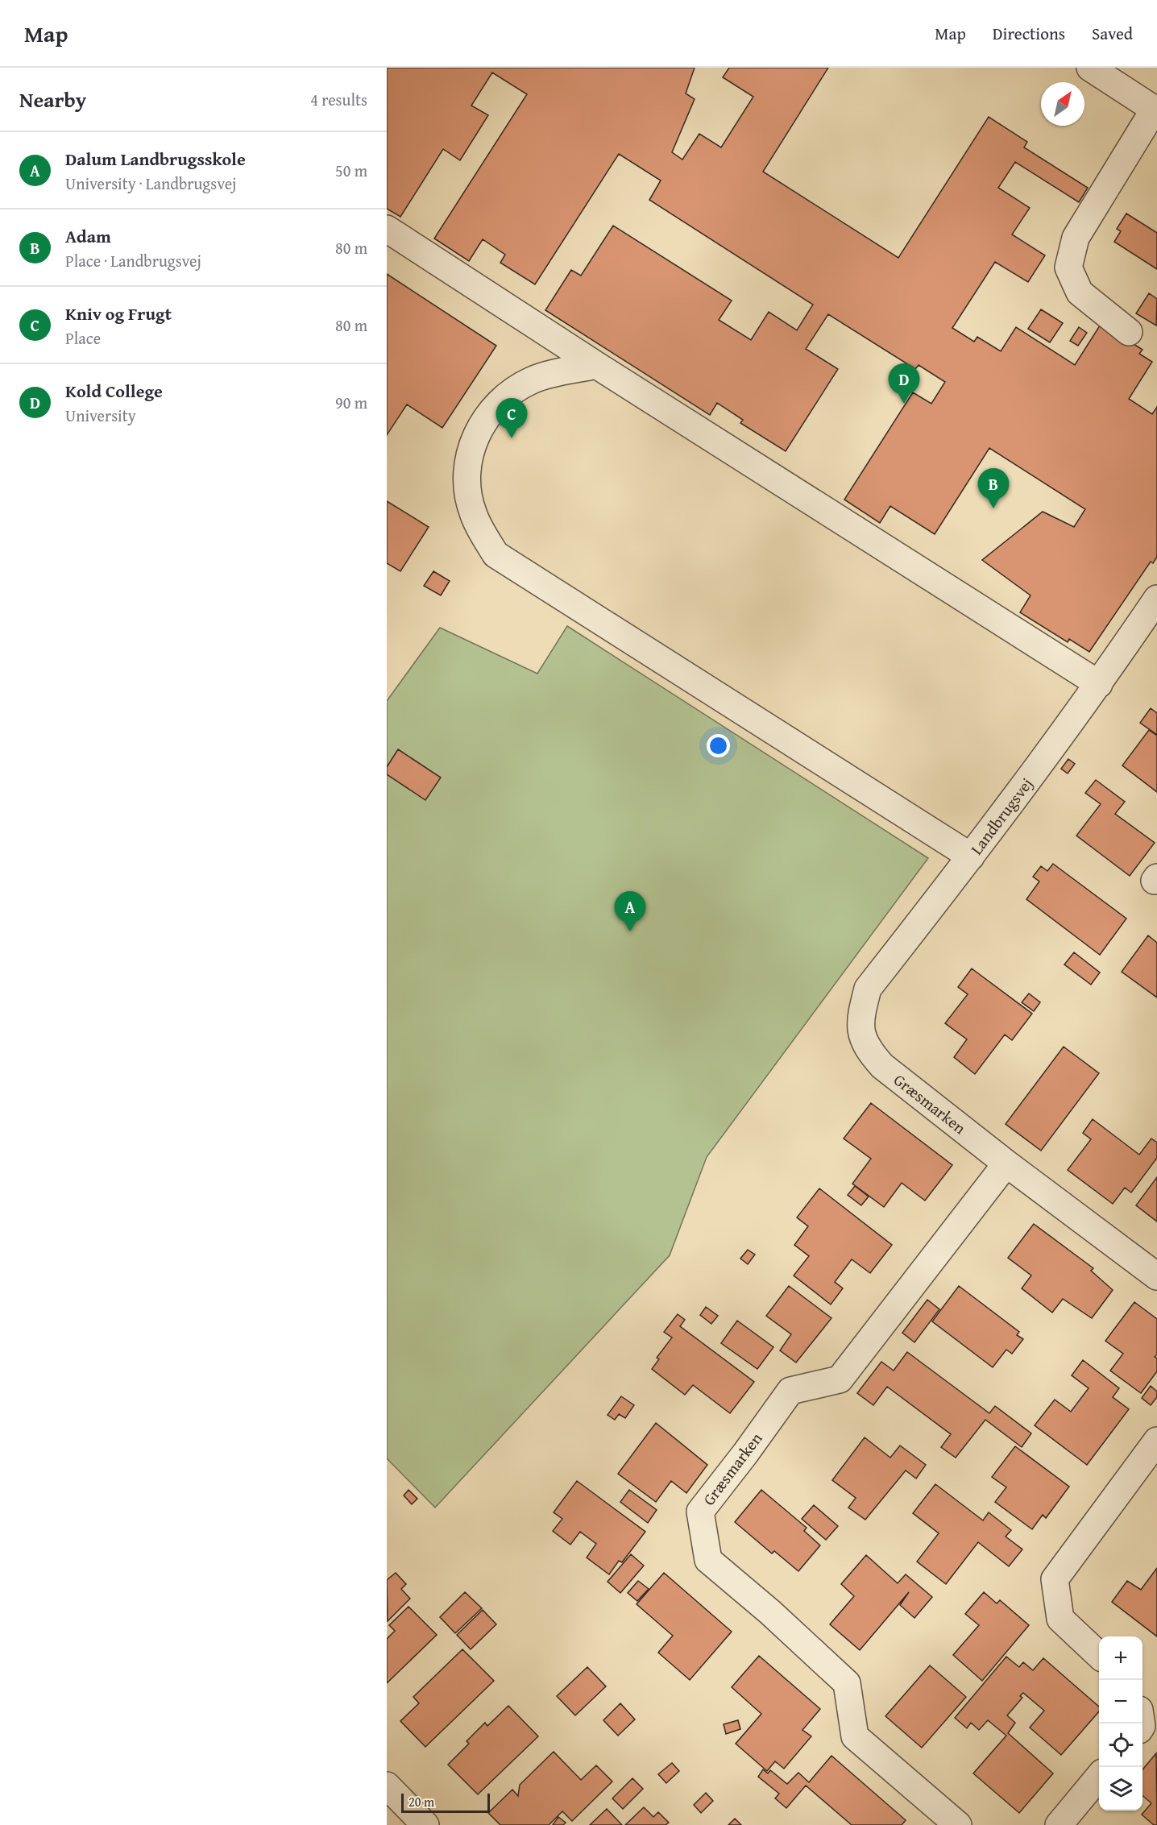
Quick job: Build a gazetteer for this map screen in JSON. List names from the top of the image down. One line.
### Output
{"streets":{"street":["Landbrugsvej","Græsmarken"]},"crossings":[["Landbrugsvej","Græsmarken"]],"scale_bar":"20 m","north":"top right","page":{"header":"Map","nav":["Map","Directions","Saved"],"heading":["Nearby","4 results"],"list":[{"mark":"A","name":"Dalum Landbrugsskole","note":"University · Landbrugsvej","value":"50 m"},{"mark":"B","name":"Adam","note":"Place · Landbrugsvej","value":"80 m"},{"mark":"C","name":"Kniv og Frugt","note":"Place","value":"80 m"},{"mark":"D","name":"Kold College","note":"University","value":"90 m"}],"pins":["D","C","B","A"],"map_buttons":["+","−"],"scale":"20 m"}}
